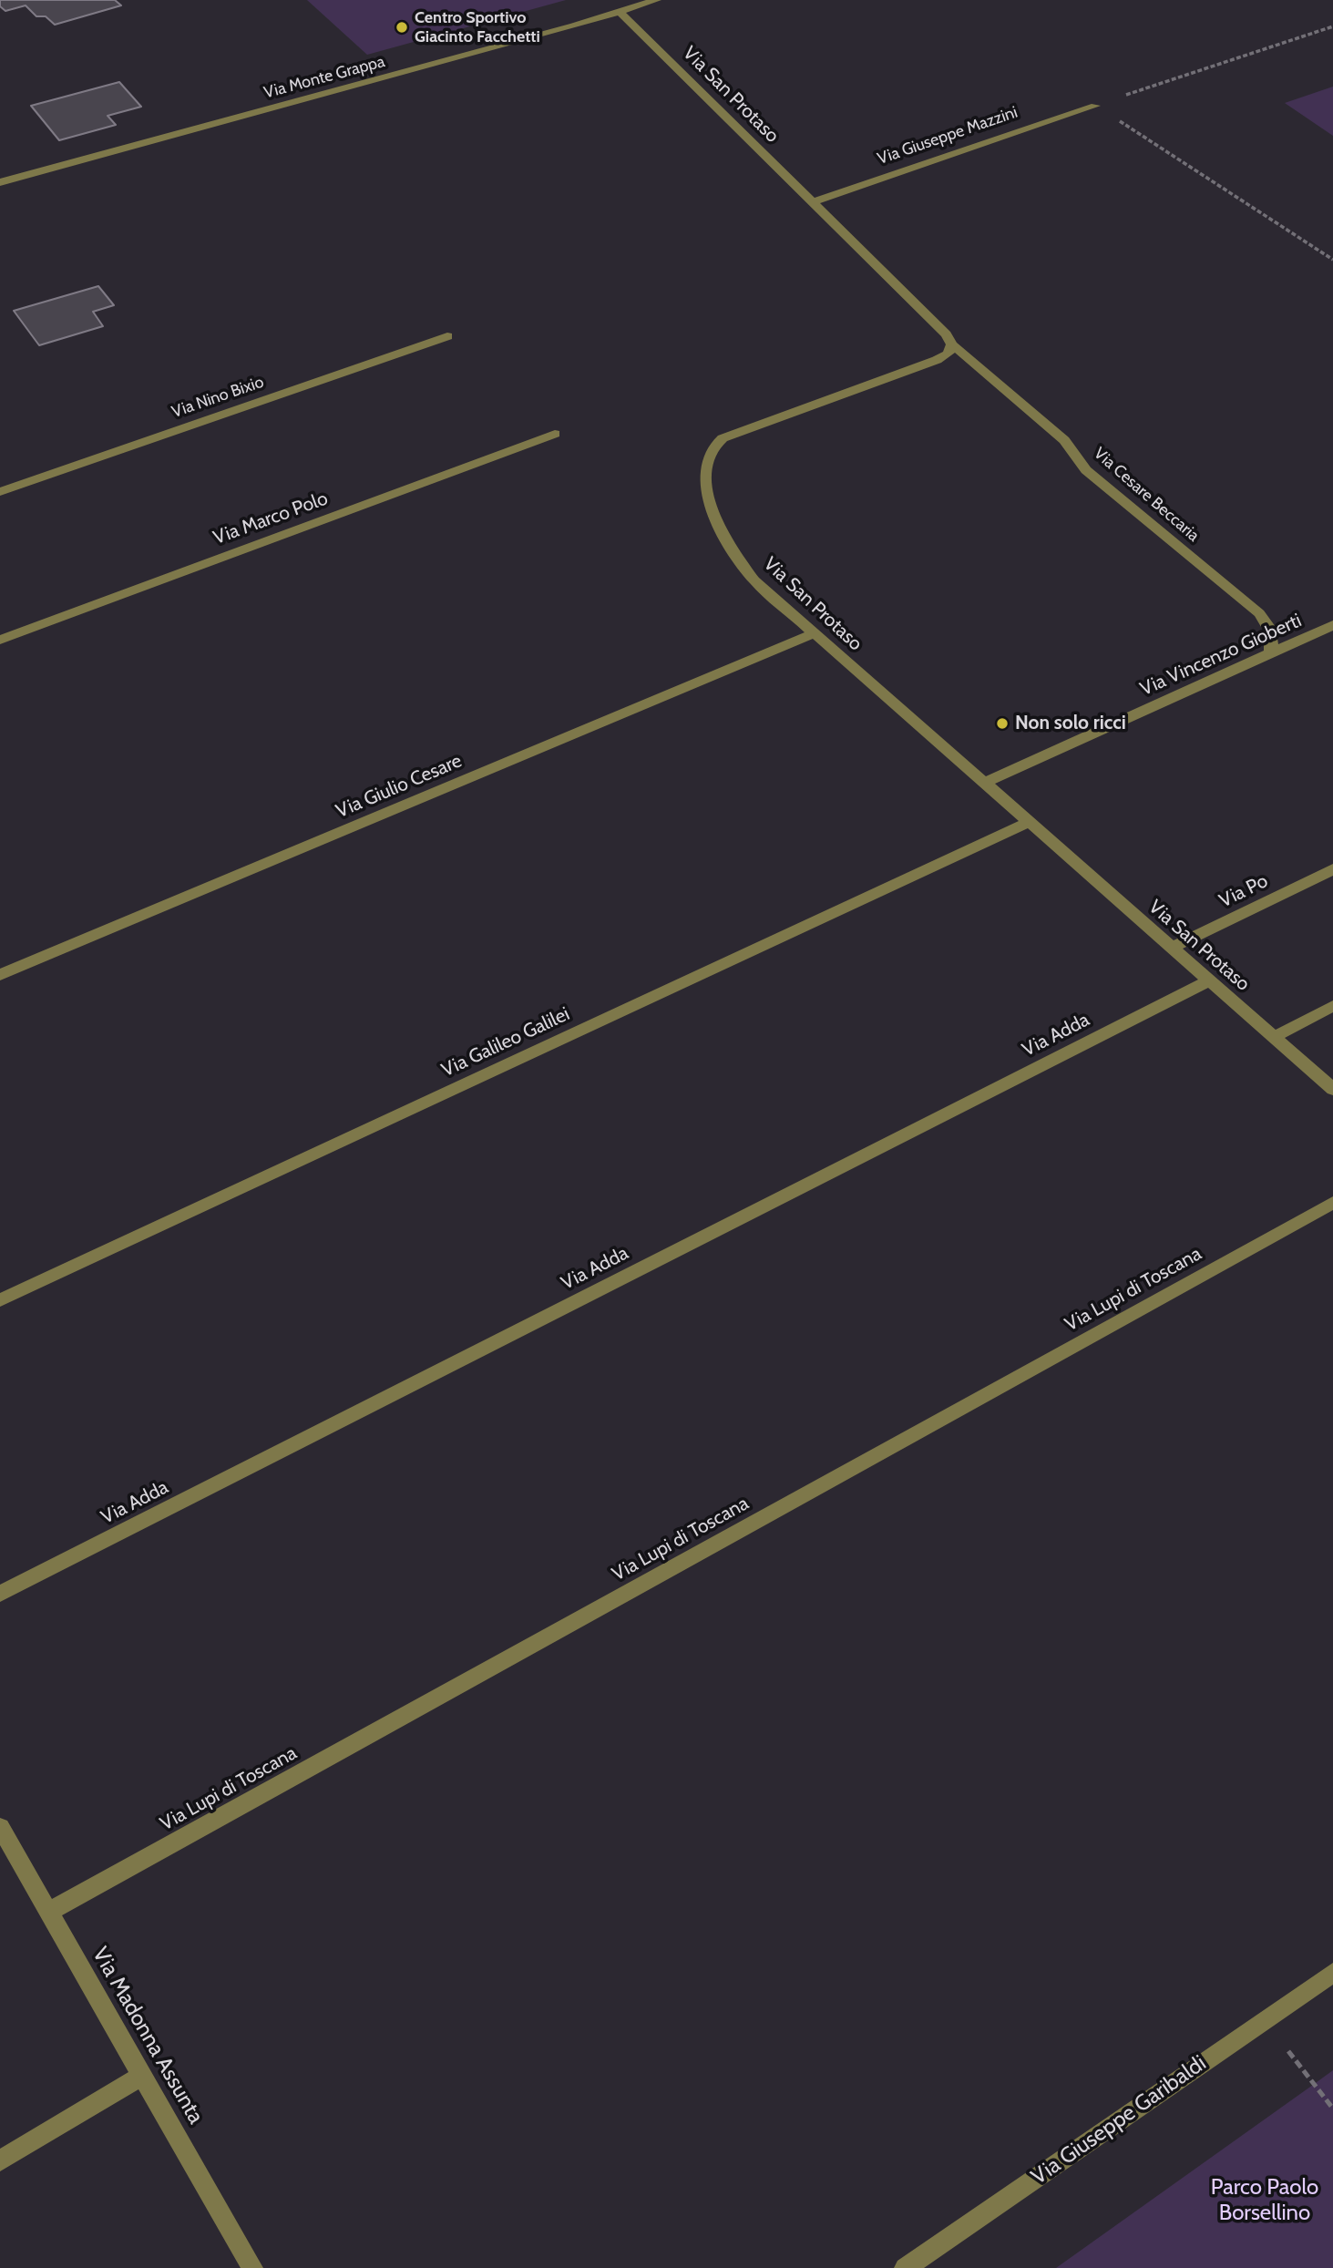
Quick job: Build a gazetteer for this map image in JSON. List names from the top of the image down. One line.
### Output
{"streets":{"street":["Via Monte Grappa","Via San Protaso","Via Giuseppe Mazzini","Via Nino Bixio","Via Cesare Beccaria","Via Marco Polo","Via Vincenzo Gioberti","Via Giulio Cesare","Via Po","Via Adda","Via Galileo Galilei","Via Lupi di Toscana","Via Madonna Assunta","Via Giuseppe Garibaldi"]},"crossings":[["Via Monte Grappa","Via San Protaso"],["Via San Protaso","Via Giuseppe Mazzini"],["Via San Protaso","Via Cesare Beccaria"],["Via San Protaso","Via Vincenzo Gioberti"],["Via San Protaso","Via Giulio Cesare"],["Via San Protaso","Via Po"],["Via San Protaso","Via Adda"],["Via San Protaso","Via Galileo Galilei"],["Via Cesare Beccaria","Via Vincenzo Gioberti"],["Via Lupi di Toscana","Via Madonna Assunta"]],"parks":["Parco Paolo Borsellino"],"places":["Centro Sportivo Giacinto Facchetti","Non solo ricci"]}
